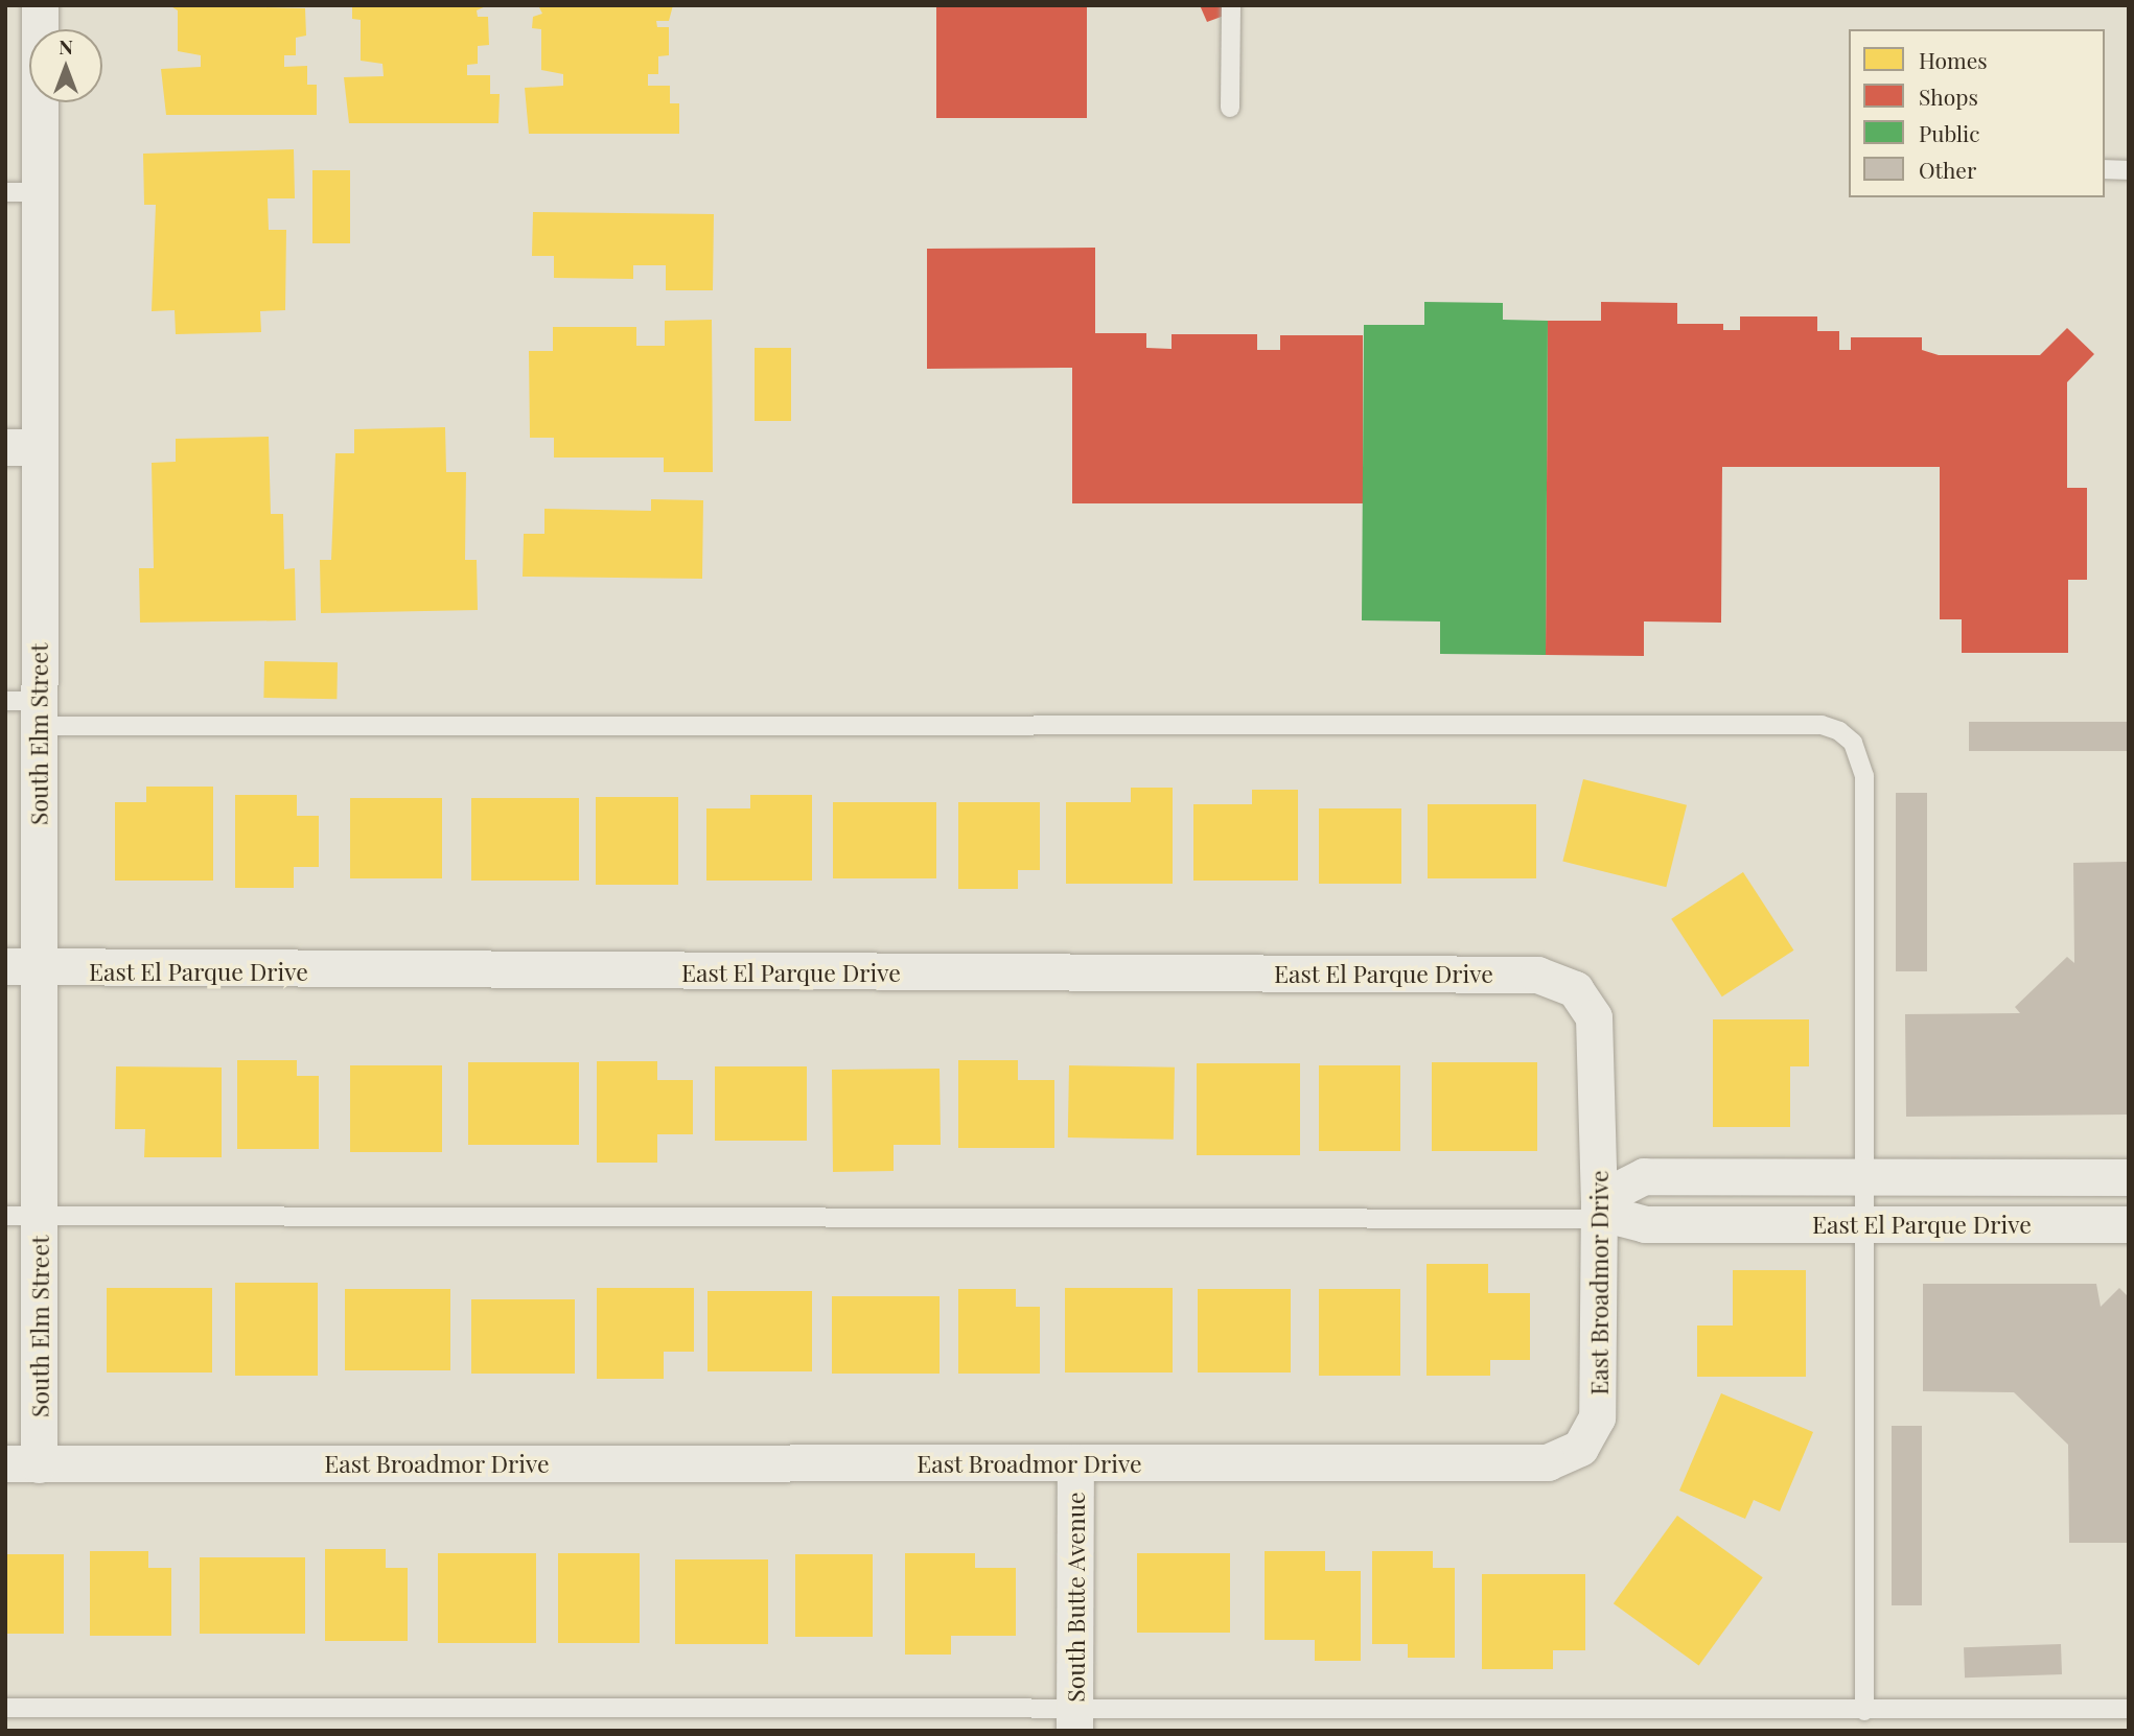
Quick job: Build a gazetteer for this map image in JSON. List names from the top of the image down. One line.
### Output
{"streets":{"street":["South Elm Street","East El Parque Drive","East Broadmor Drive","South Butte Avenue"]},"crossings":[["South Elm Street","East El Parque Drive"],["South Elm Street","East Broadmor Drive"],["East El Parque Drive","East Broadmor Drive"],["East Broadmor Drive","South Butte Avenue"]],"legend":["Homes","Shops","Public","Other"],"north":"top"}
